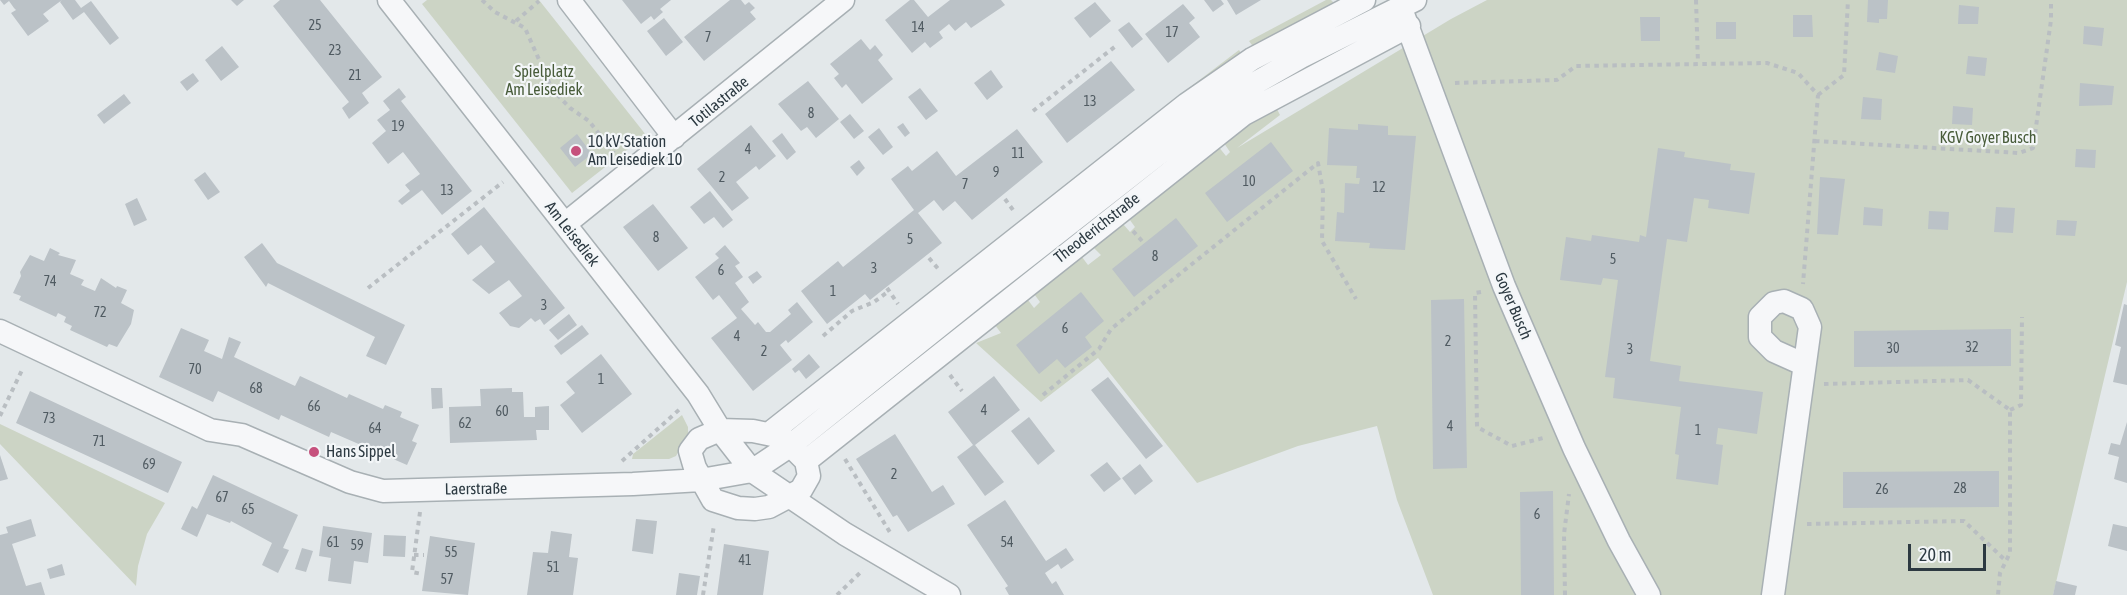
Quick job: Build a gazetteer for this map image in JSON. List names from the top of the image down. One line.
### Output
{"streets":{"street":["Totilastraße","Theoderichstraße","Am Leisediek","Goyer Busch","Laerstraße"]},"crossings":[["Totilastraße","Am Leisediek"],["Theoderichstraße","Am Leisediek"],["Theoderichstraße","Goyer Busch"],["Theoderichstraße","Laerstraße"],["Am Leisediek","Laerstraße"]],"parks":["Spielplatz Am Leisediek","KGV Goyer Busch"],"places":["10 kV-Station Am Leisediek 10","Hans Sippel"],"house_numbers":["25","14","17","7","23","21","13","8","19","4","11","9","2","10","7","12","13","8","5","8","5","3","6","74","1","3","72","6","4","2","32","30","3","2","70","1","68","66","4","60","73","62","4","64","1","71","69","2","28","26","67","65","6","61","54","59","55","41","51","57"],"scale_bar":"20 m"}
